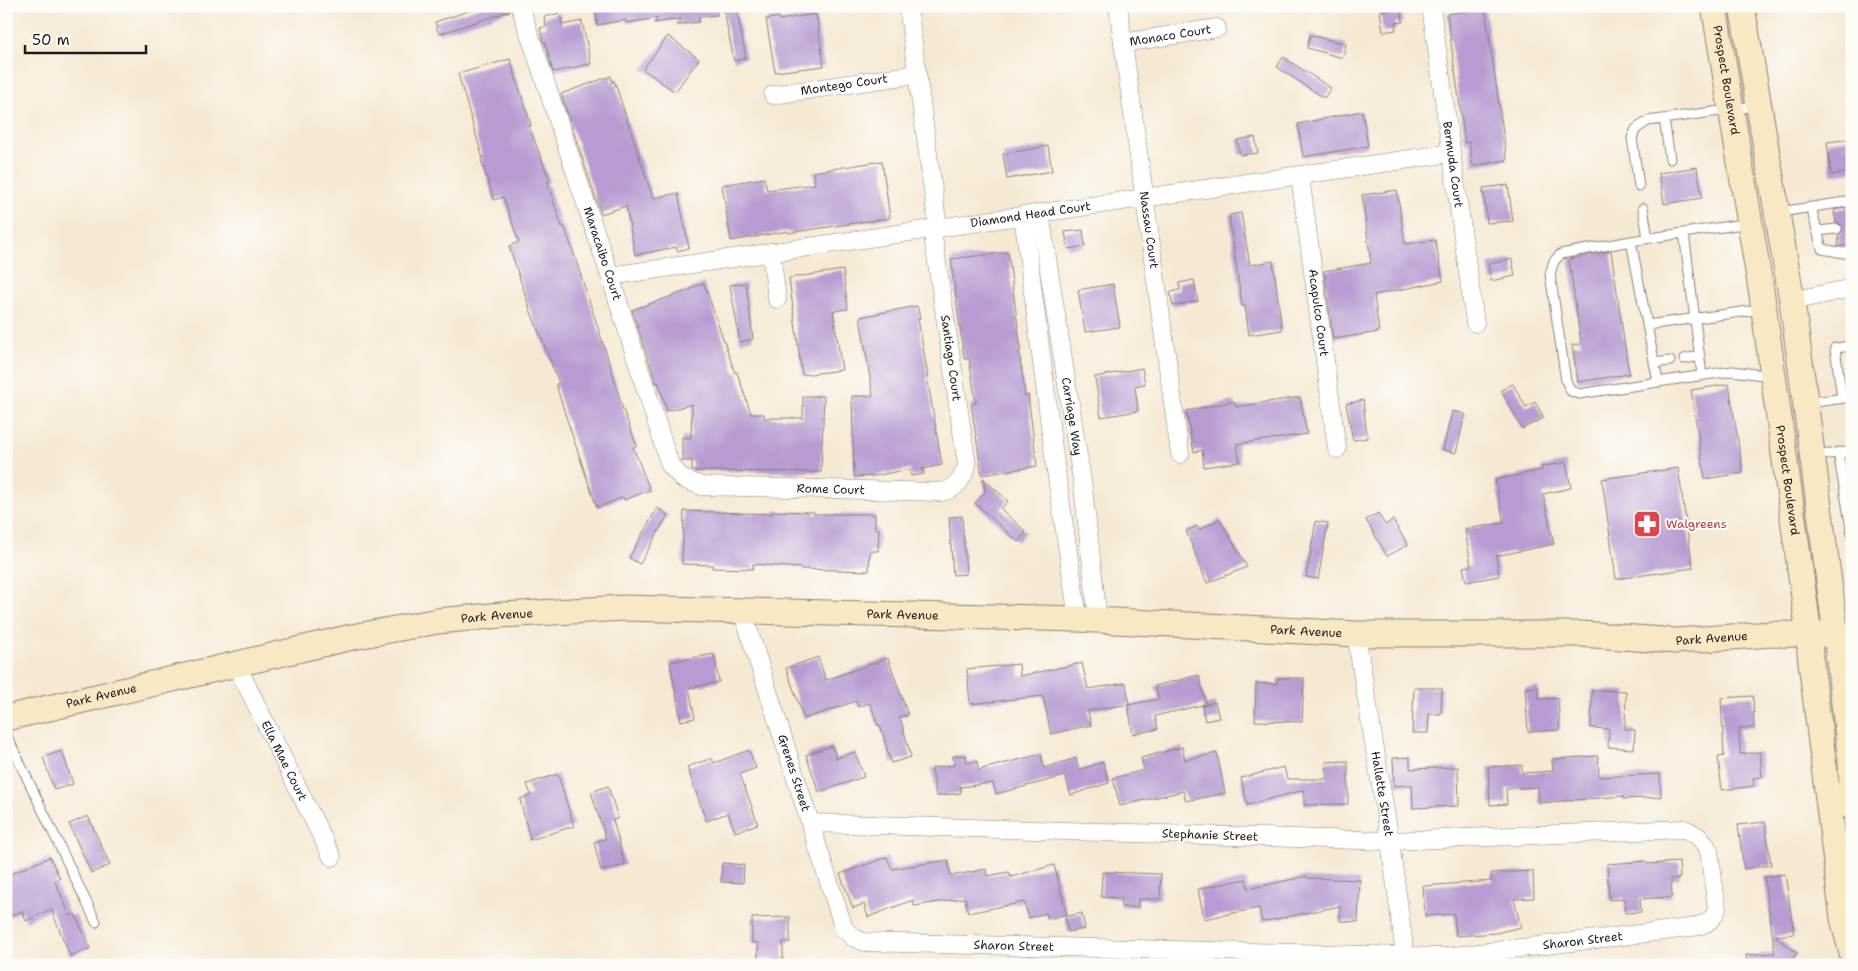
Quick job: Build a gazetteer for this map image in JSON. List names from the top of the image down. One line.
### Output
{"streets":{"main road":["Prospect Boulevard","Park Avenue"],"street":["Monaco Court","Montego Court","Bermuda Court","Diamond Head Court","Nassau Court","Maracaibo Court","Acapulco Court","Santiago Court","Carriage Way","Rome Court","Ella Mae Court","Grenes Street","Hallette Street","Stephanie Street","Sharon Street"]},"crossings":[["Monaco Court","Nassau Court"],["Prospect Boulevard","Park Avenue"],["Montego Court","Santiago Court"],["Bermuda Court","Diamond Head Court"],["Diamond Head Court","Nassau Court"],["Diamond Head Court","Maracaibo Court"],["Diamond Head Court","Acapulco Court"],["Diamond Head Court","Santiago Court"],["Diamond Head Court","Carriage Way"],["Maracaibo Court","Rome Court"],["Santiago Court","Rome Court"],["Carriage Way","Park Avenue"],["Park Avenue","Ella Mae Court"],["Park Avenue","Grenes Street"],["Park Avenue","Hallette Street"],["Grenes Street","Stephanie Street"],["Grenes Street","Sharon Street"],["Hallette Street","Stephanie Street"],["Hallette Street","Sharon Street"],["Stephanie Street","Sharon Street"]],"places":{"pharmacy":["Walgreens"]},"scale_bar":"50 m"}
